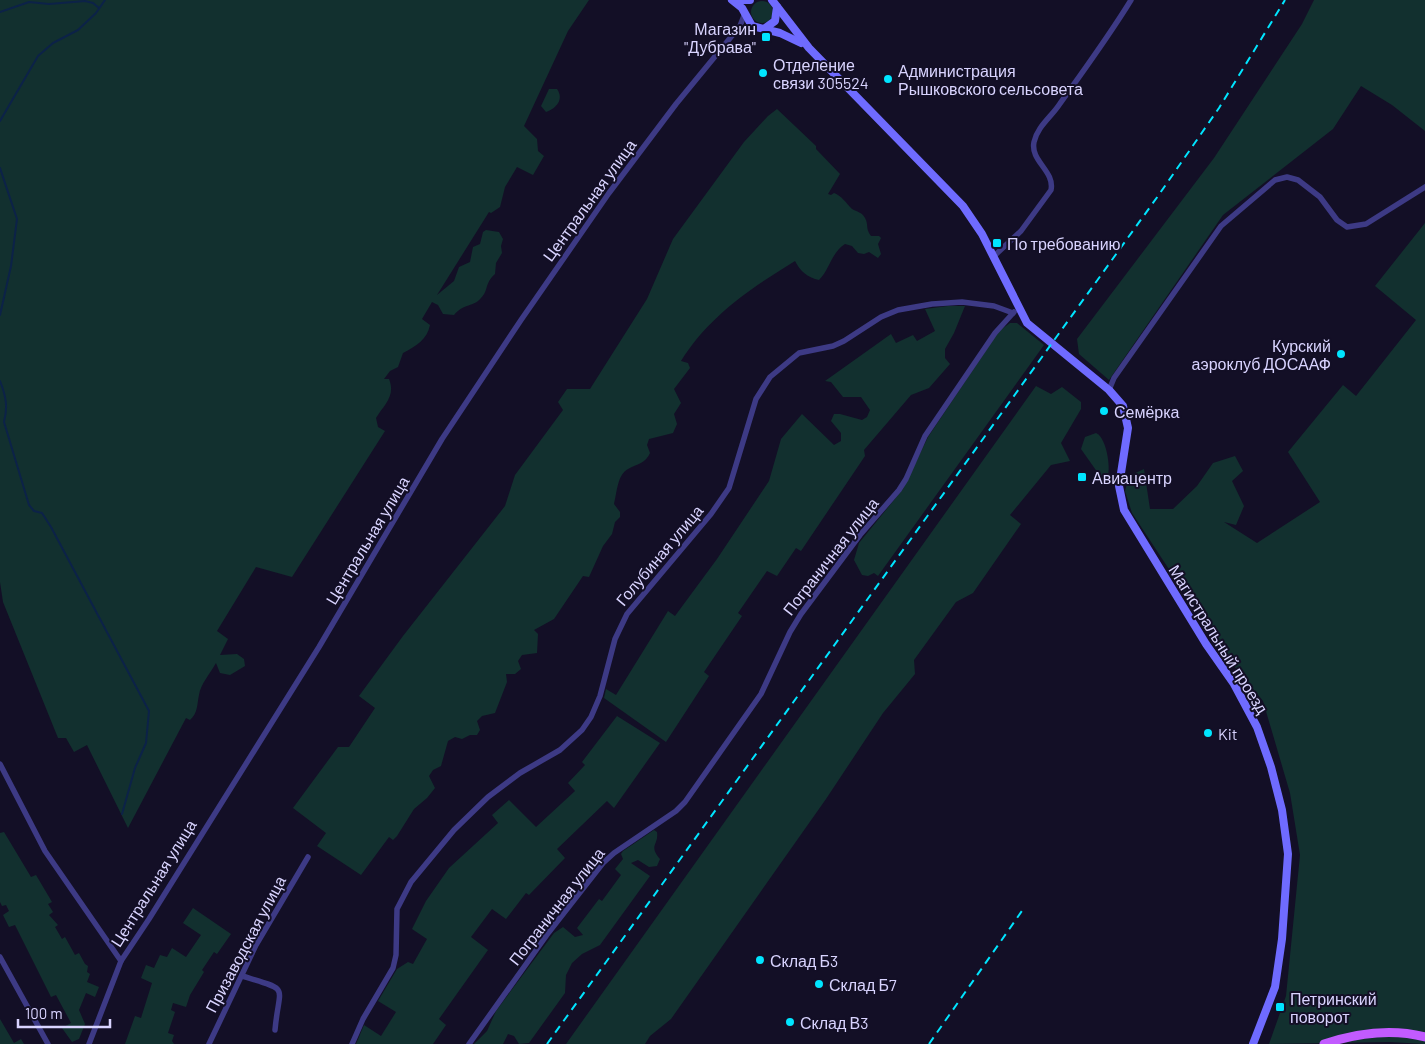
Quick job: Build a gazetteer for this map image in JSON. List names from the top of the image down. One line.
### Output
{"streets":{"main road":["Магистральный проезд"],"street":["Центральная улица","Голубиная улица","Пограничная улица","Призаводская улица"]},"crossings":[["Голубиная улица","Пограничная улица"],["Голубиная улица","Магистральный проезд"],["Пограничная улица","Магистральный проезд"]],"places":{"transit":["Магазин \"Дубрава\"","По требованию","Авиацентр","Петринский поворот"],"other":["Отделение связи 305524","Администрация Рышковского сельсовета","Курский аэроклуб ДОСААФ","Семёрка","Kit","Склад Б3","Склад Б7","Склад В3"]},"scale_bar":"100 m"}
